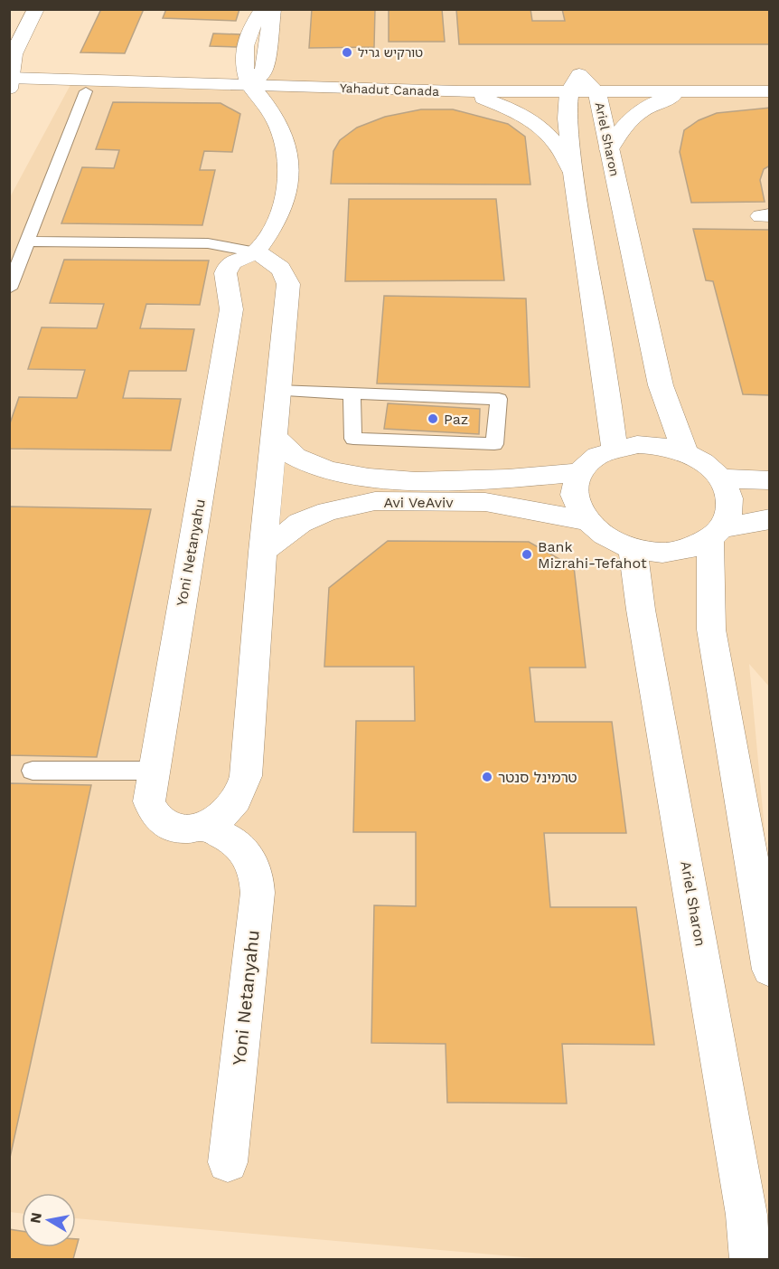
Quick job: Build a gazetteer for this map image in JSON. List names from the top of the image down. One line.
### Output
{"streets":{"street":["Yahadut Canada","Ariel Sharon","Avi VeAviv","Yoni Netanyahu"]},"crossings":[["Yahadut Canada","Ariel Sharon"],["Yahadut Canada","Yoni Netanyahu"],["Ariel Sharon","Avi VeAviv"],["Avi VeAviv","Yoni Netanyahu"]],"places":["טורקיש גריל","Paz","Bank Mizrahi-Tefahot","טרמינל סנטר"],"north":"left"}
